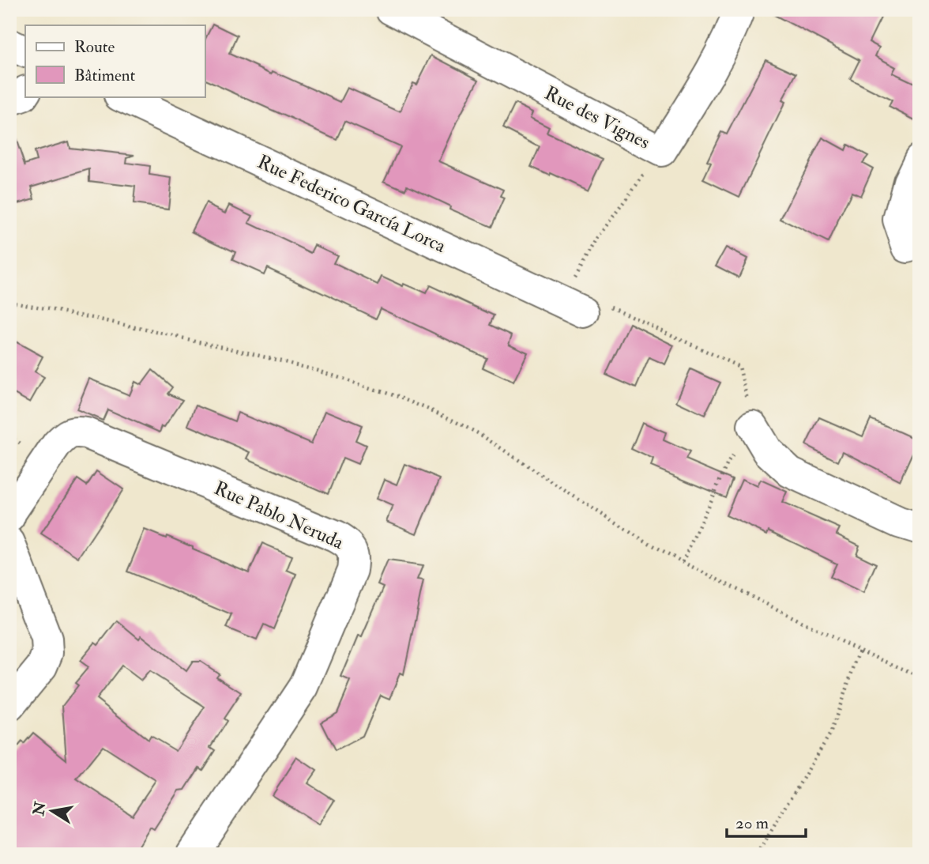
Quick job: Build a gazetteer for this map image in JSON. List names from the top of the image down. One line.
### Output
{"streets":{"street":["Rue des Vignes","Rue Federico García Lorca","Rue Pablo Neruda"]},"legend":["Route","Bâtiment"],"scale_bar":"20 m","north":"left"}
